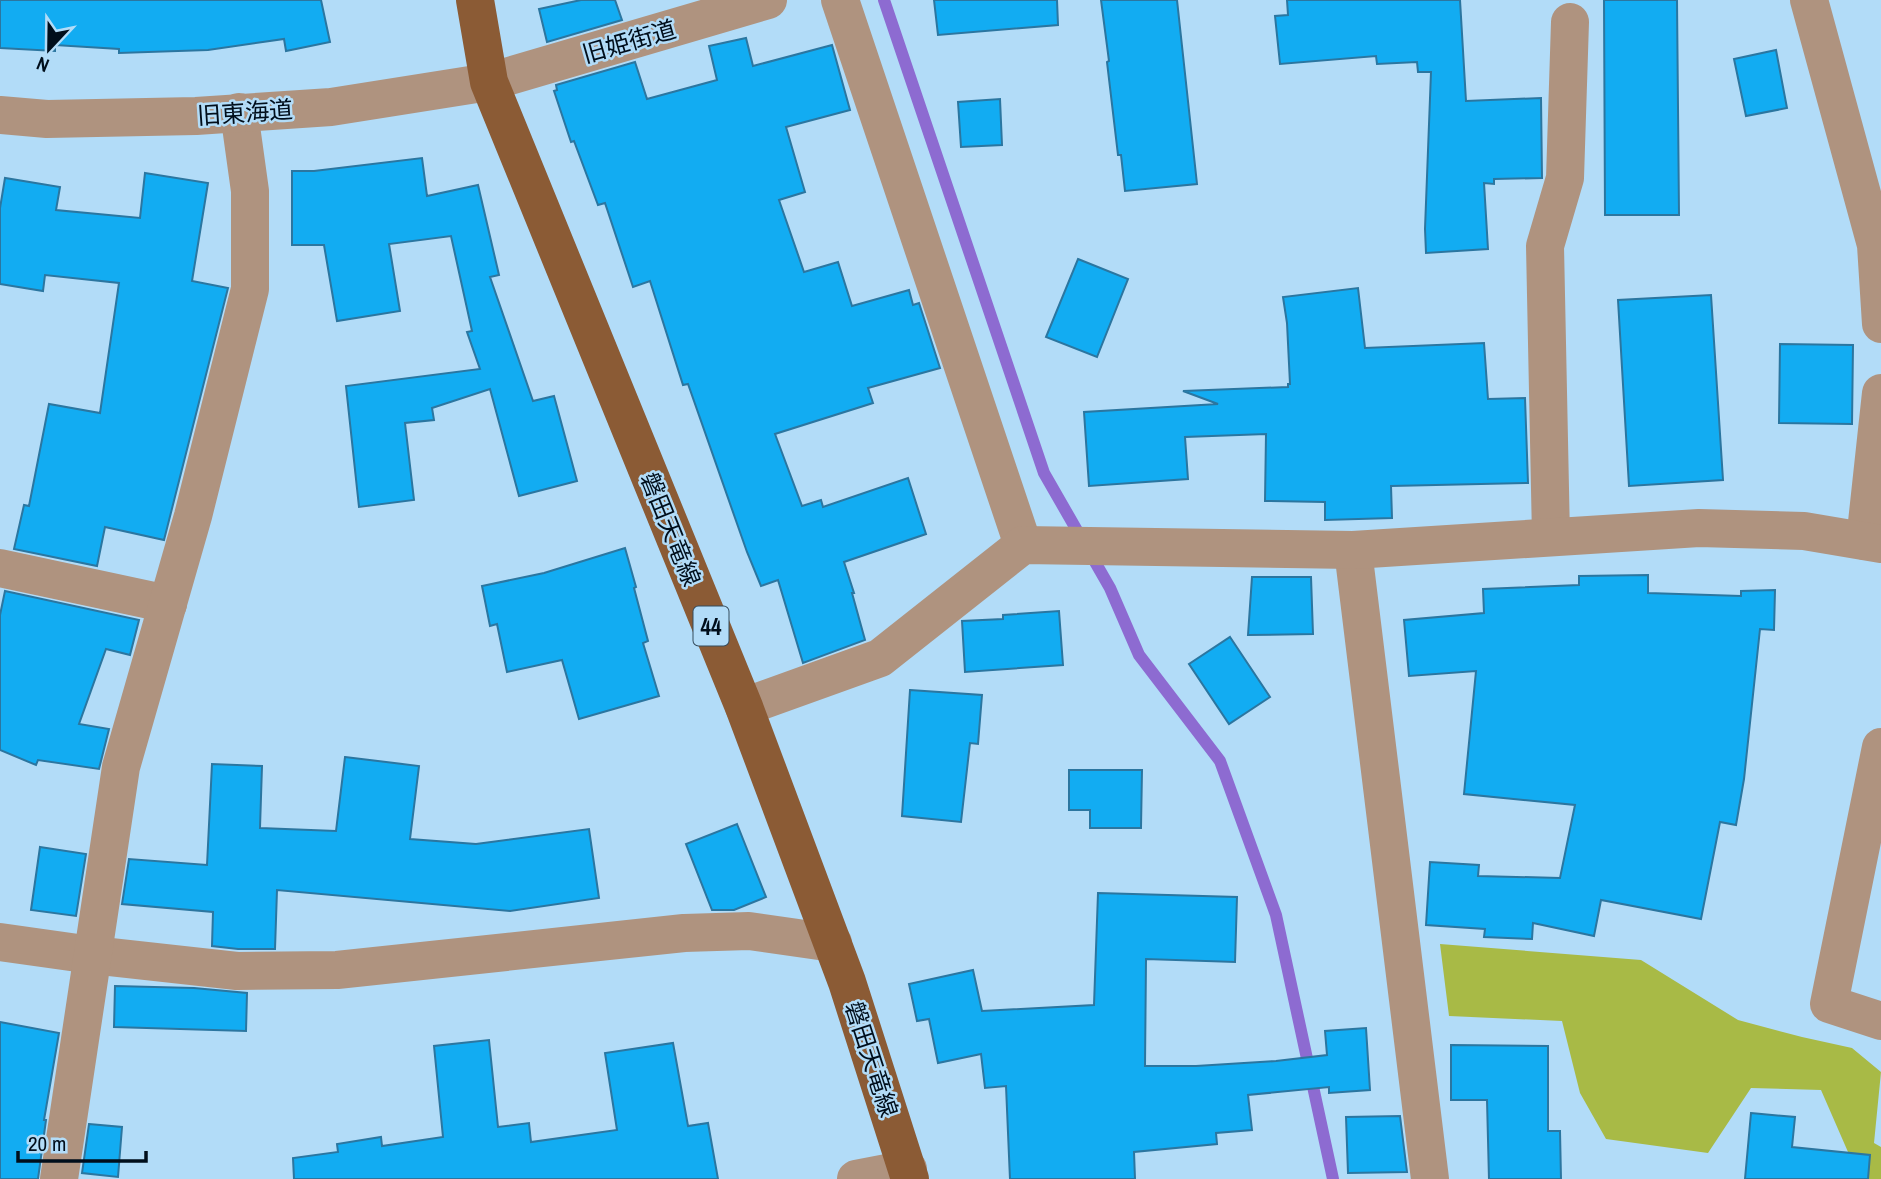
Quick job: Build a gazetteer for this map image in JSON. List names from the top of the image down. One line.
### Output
{"streets":{"main road":["磐田天竜線","44"],"street":["旧姫街道","旧東海道"]},"crossings":[["旧姫街道","旧東海道"],["旧姫街道","磐田天竜線"],["旧東海道","磐田天竜線"]],"scale_bar":"20 m","north":"bottom"}
